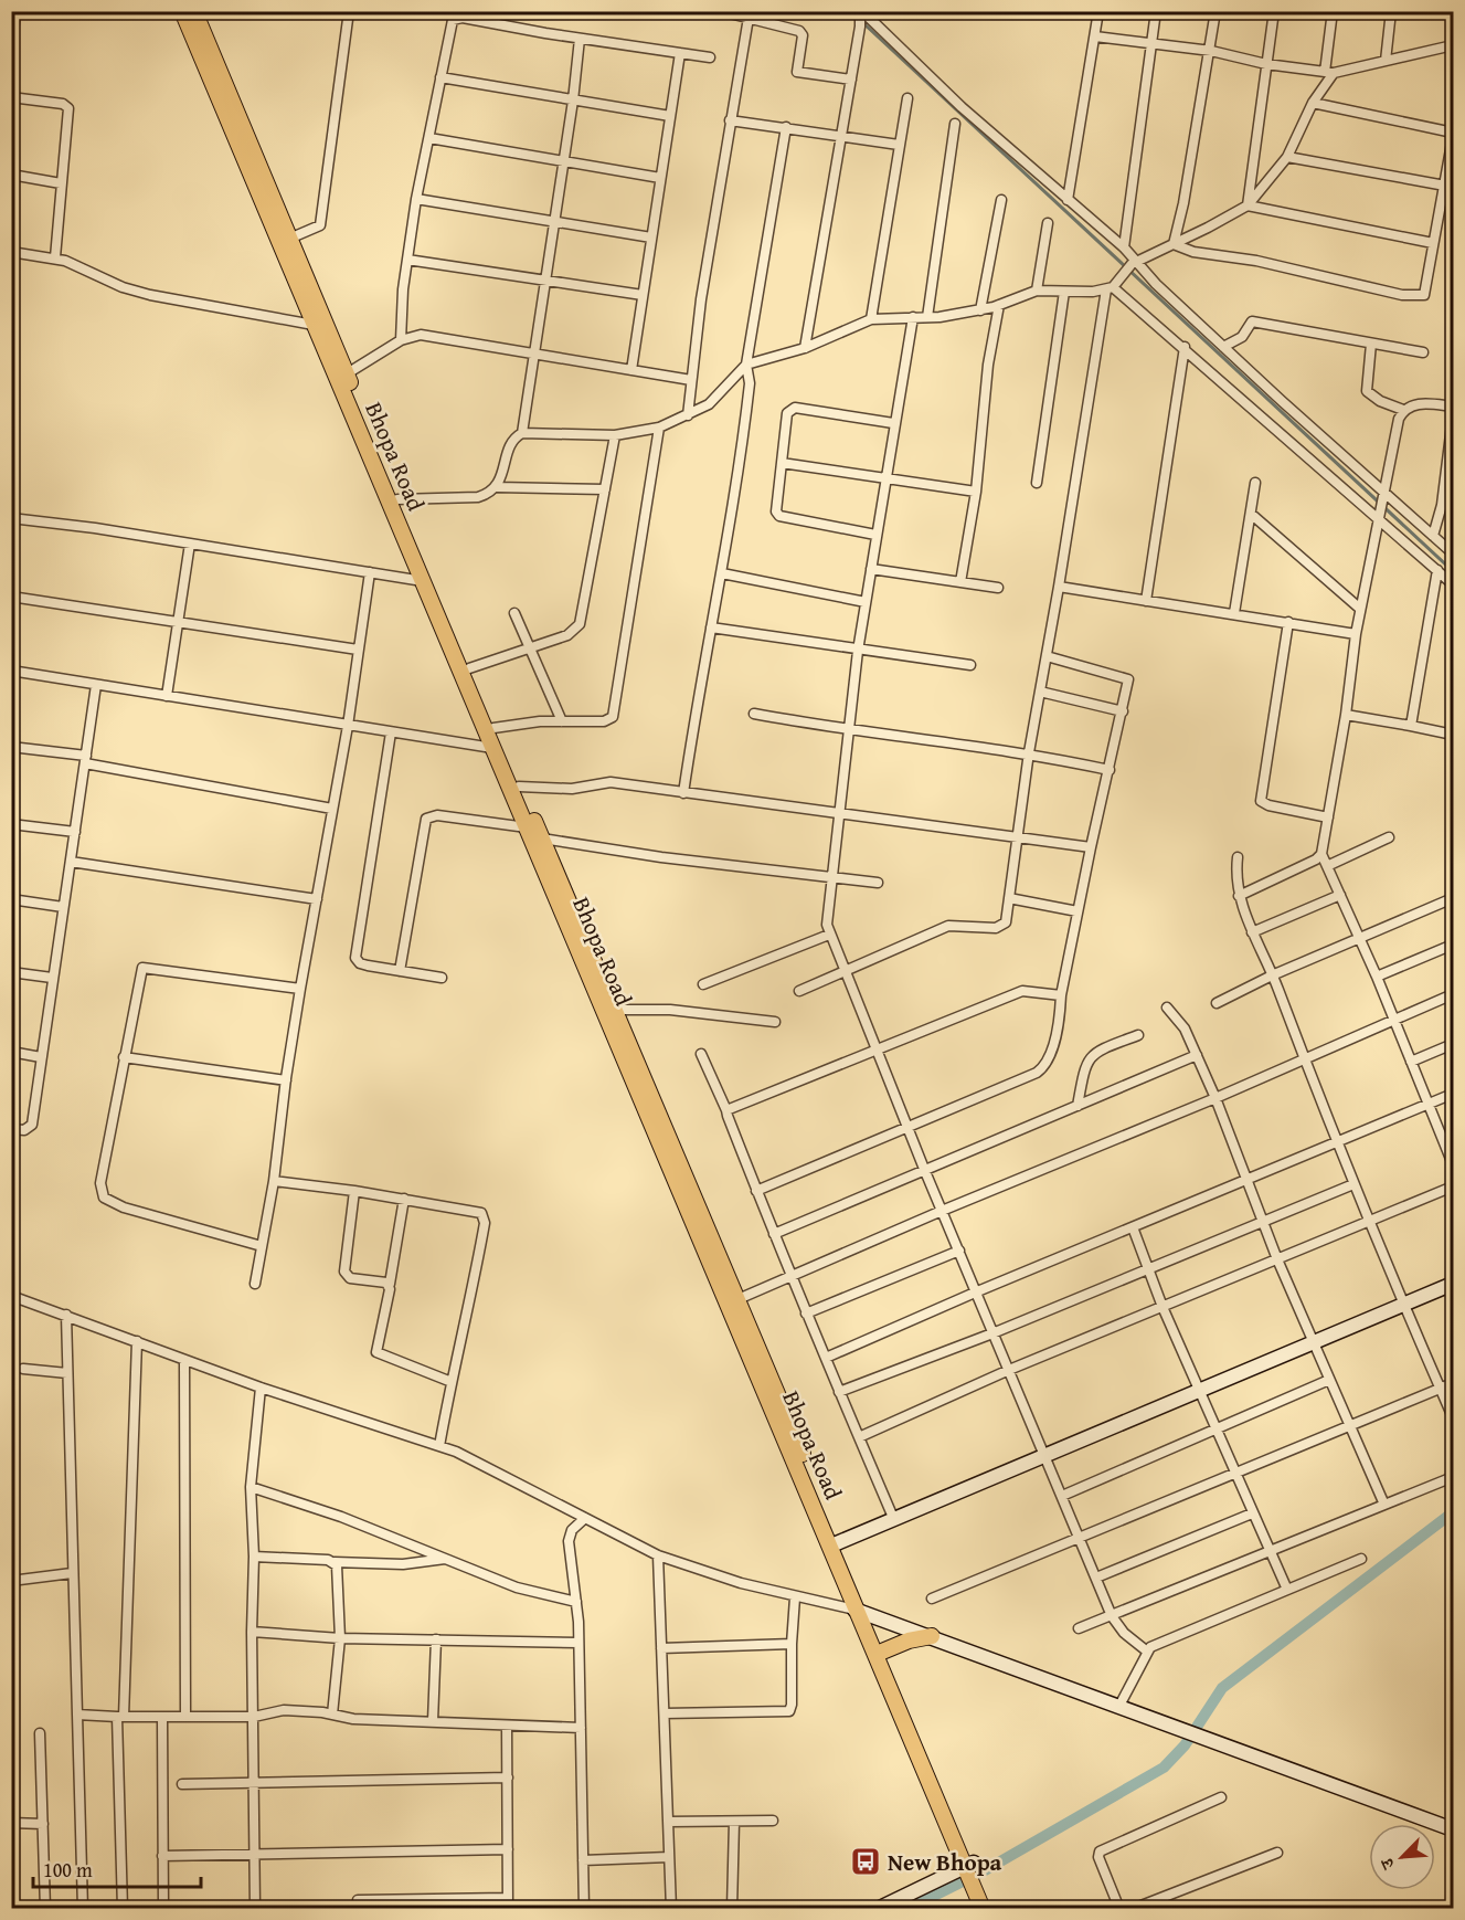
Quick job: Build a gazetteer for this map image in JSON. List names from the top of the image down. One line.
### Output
{"streets":{"main road":["Bhopa Road"]},"places":{"bus stop":["New Bhopa"]},"scale_bar":"100 m","north":"bottom left"}
